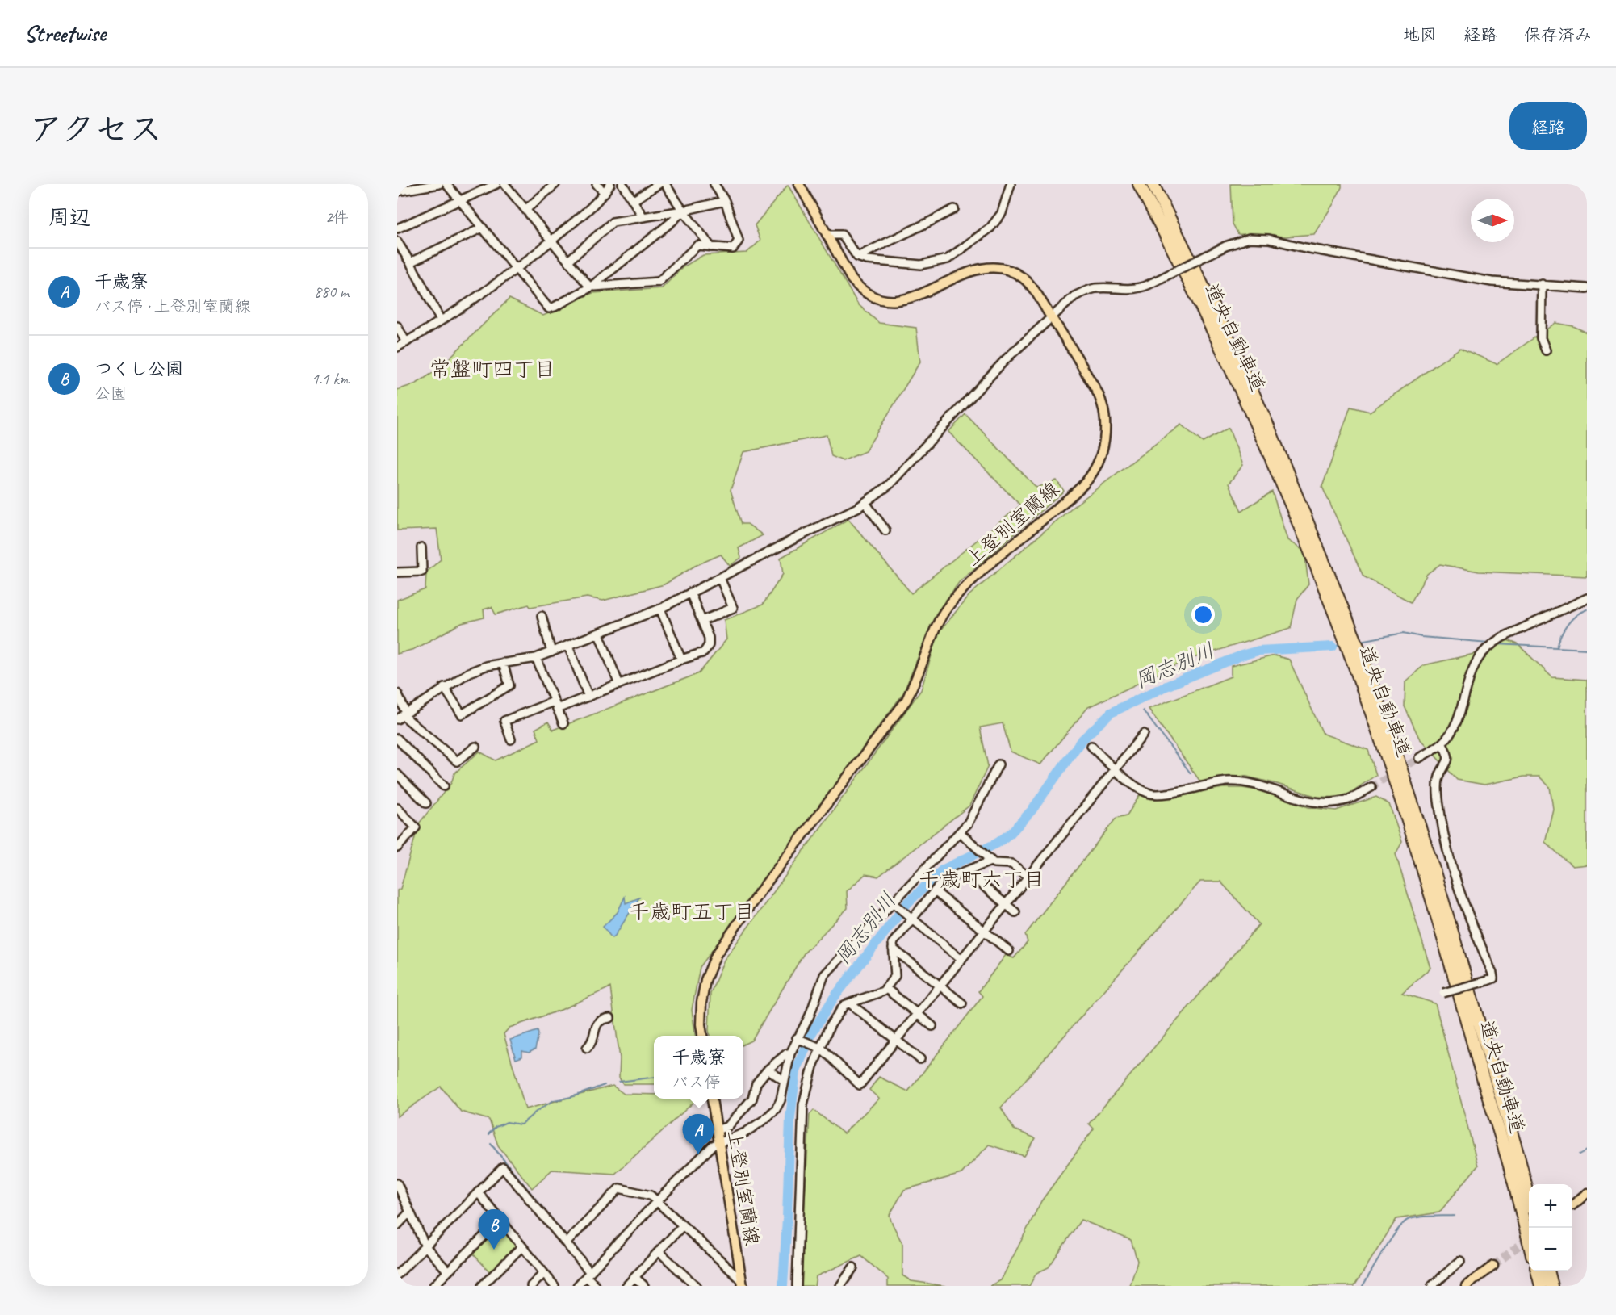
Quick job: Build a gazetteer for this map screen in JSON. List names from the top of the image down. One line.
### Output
{"streets":{"highway":["道央自動車道"],"main road":["上登別室蘭線"]},"districts":["常盤町四丁目","千歳町六丁目","千歳町五丁目"],"water":["岡志別川"],"north":"right","page":{"header":"Streetwise","nav":["地図","経路","保存済み"],"title":"アクセス","buttons":"経路","heading":["周辺","2件"],"list":[{"mark":"A","name":"千歳寮","note":"バス停 · 上登別室蘭線","value":"880 m"},{"mark":"B","name":"つくし公園","note":"公園","value":"1.1 km"}],"popup":["千歳寮","バス停"],"pins":["A","B"],"map_buttons":["+","−"]}}
